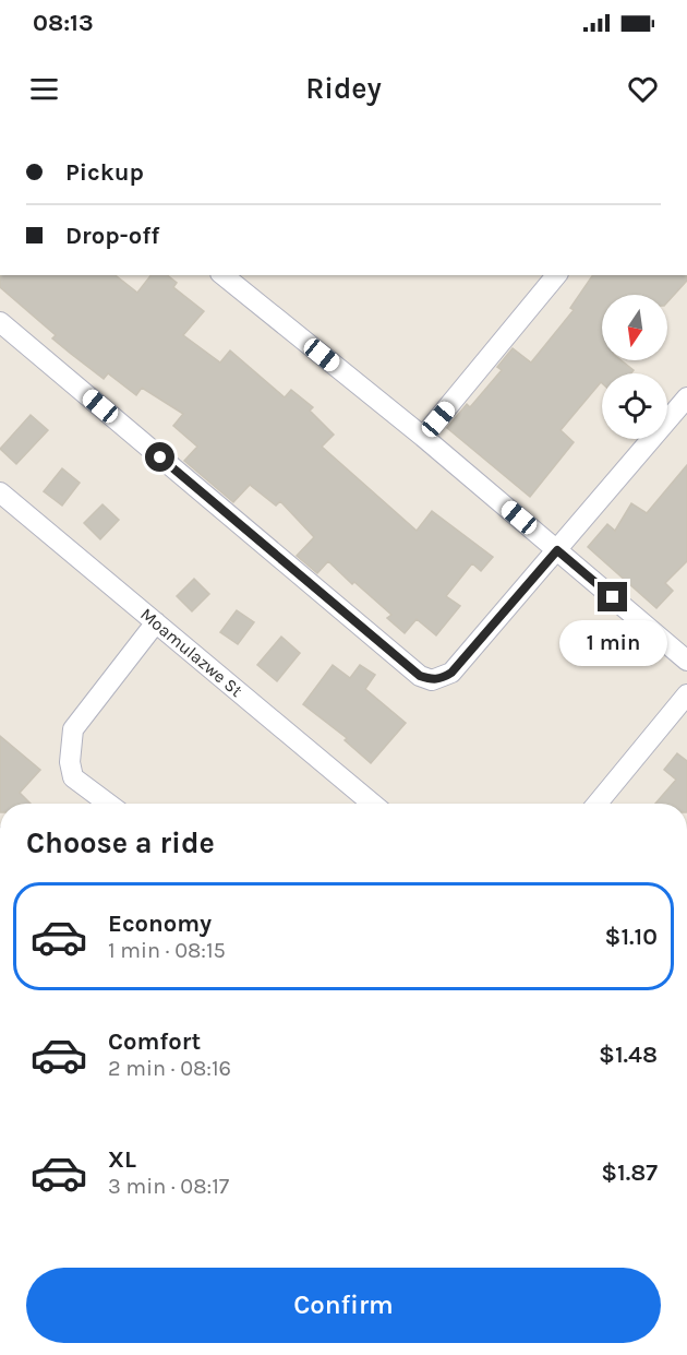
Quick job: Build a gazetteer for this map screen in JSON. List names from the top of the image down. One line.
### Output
{"streets":{"street":["Moamulazwe St"]},"north":"bottom","page":{"status":"08:13","header":"Ridey","banner":["Pickup","Drop-off"],"bubble":"1 min","heading":"Choose a ride","list":[{"name":"Economy","note":"1 min · 08:15","value":"$1.10"},{"name":"Comfort","note":"2 min · 08:16","value":"$1.48"},{"name":"XL","note":"3 min · 08:17","value":"$1.87"}],"buttons":"Confirm"}}
